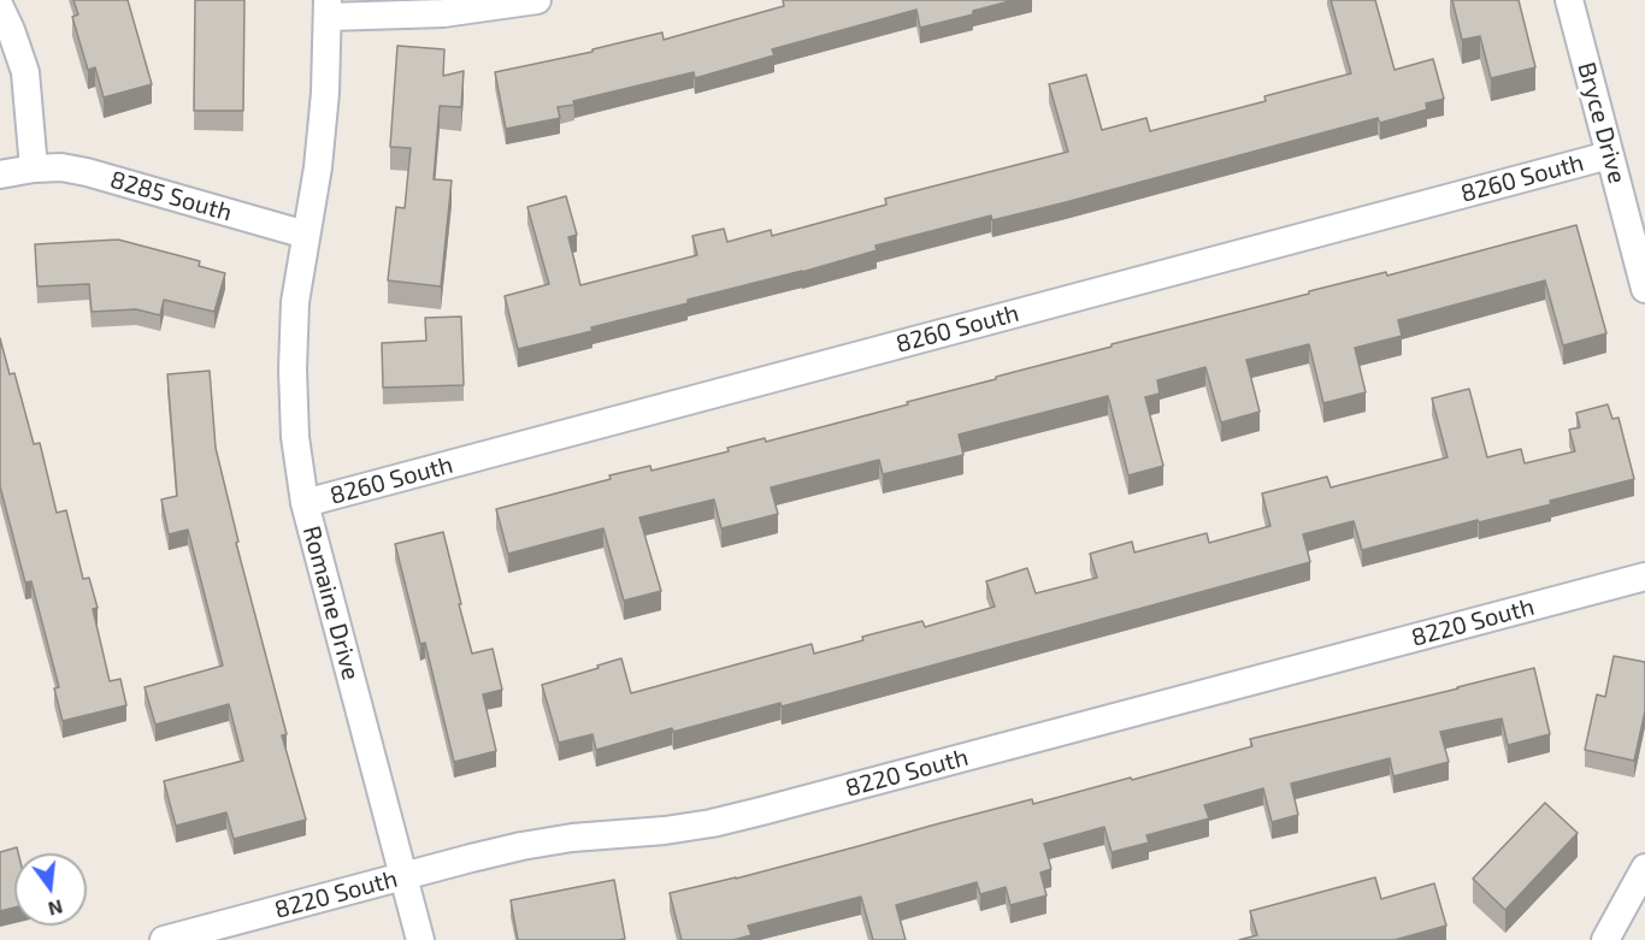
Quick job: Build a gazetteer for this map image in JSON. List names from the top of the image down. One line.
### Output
{"streets":{"street":["Bryce Drive","8260 South","8285 South","Romaine Drive","8220 South"]},"crossings":[["Bryce Drive","8260 South"],["8260 South","Romaine Drive"],["8285 South","Romaine Drive"],["Romaine Drive","8220 South"]],"north":"bottom"}
